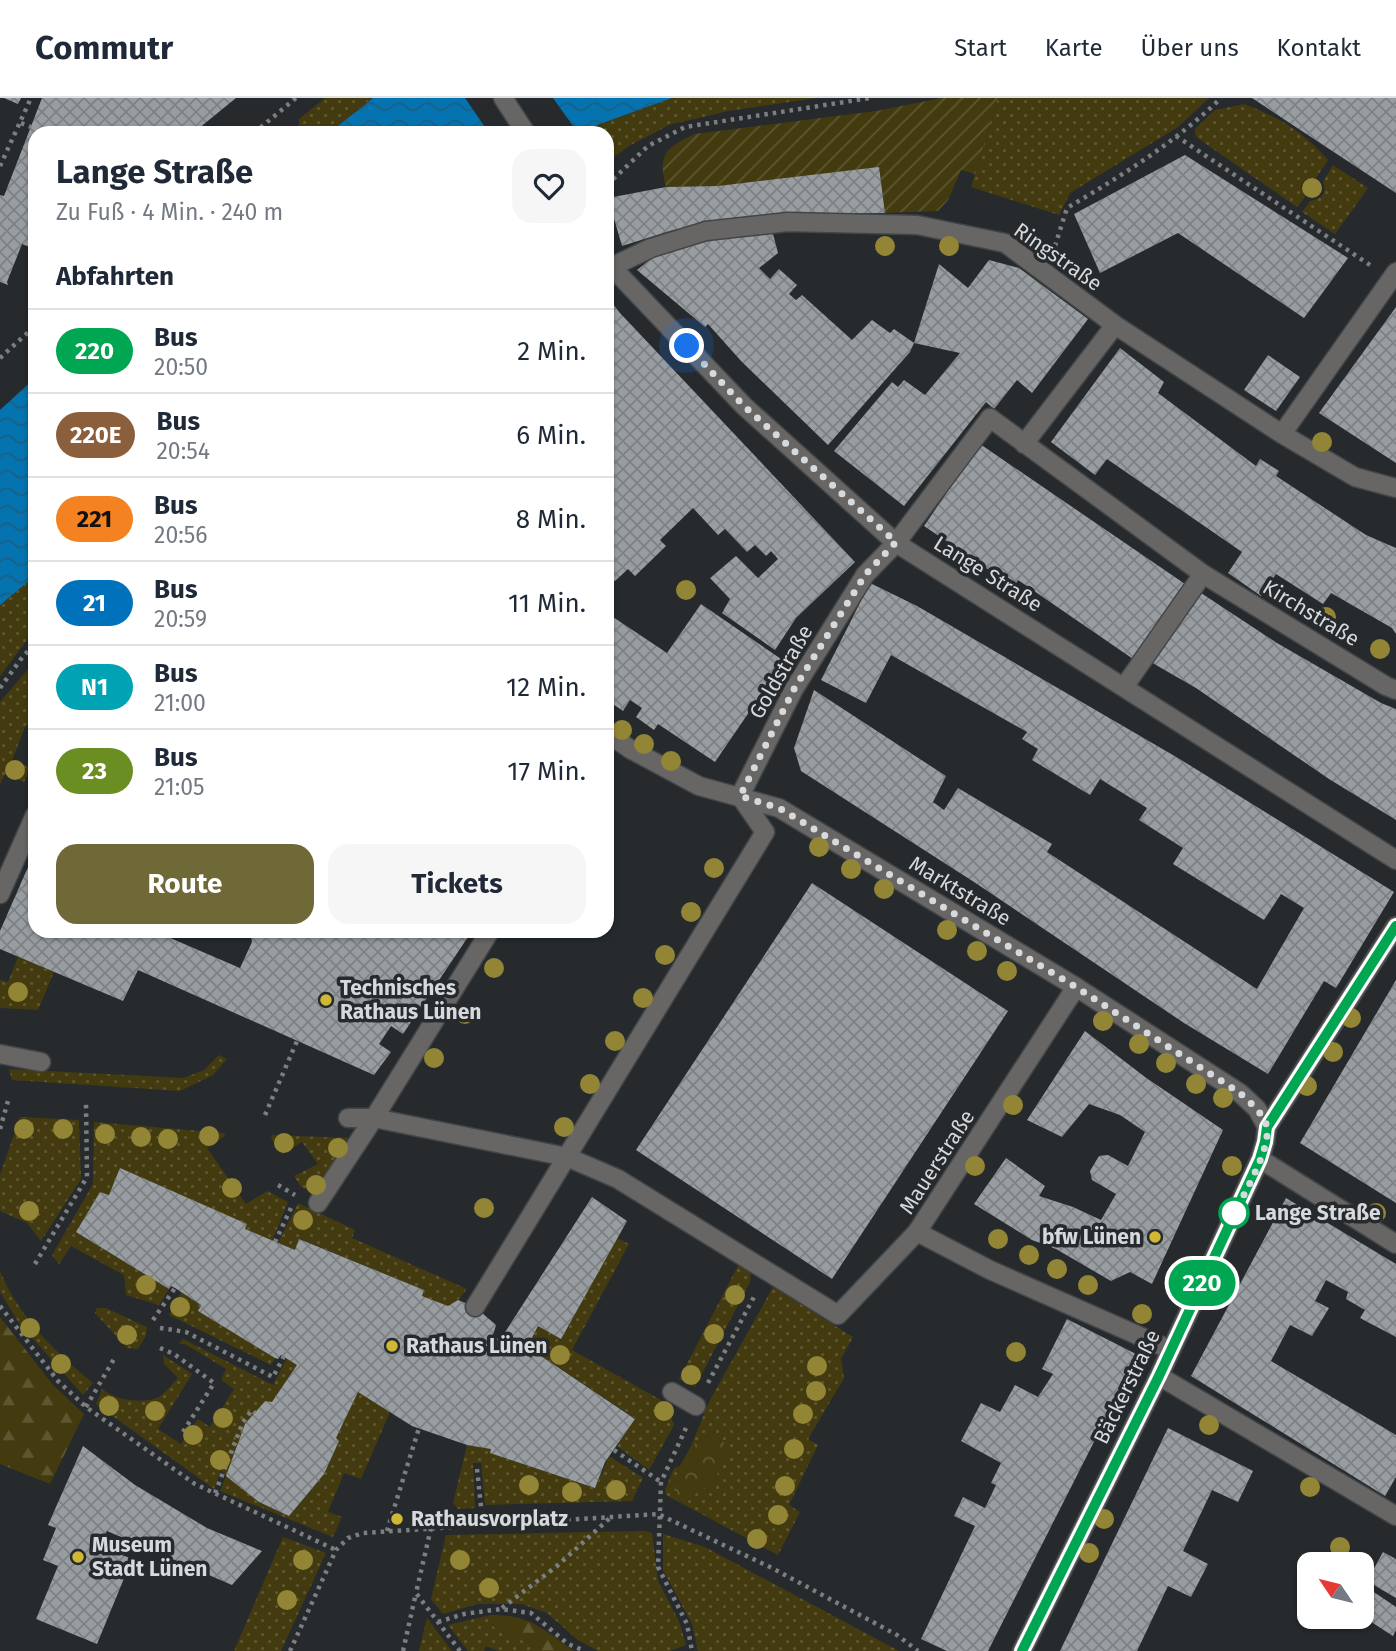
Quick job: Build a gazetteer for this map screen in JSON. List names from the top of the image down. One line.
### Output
{"streets":{"street":["Ringstraße","Lange Straße","Kirchstraße","Goldstraße","Marktstraße","Mauerstraße","Bäckerstraße"]},"crossings":[["Lange Straße","Kirchstraße"],["Lange Straße","Goldstraße"],["Kirchstraße","Goldstraße"],["Goldstraße","Marktstraße"],["Marktstraße","Mauerstraße"],["Marktstraße","Bäckerstraße"],["Mauerstraße","Bäckerstraße"]],"places":["Technisches Rathaus Lünen","Lange Straße","bfw Lünen","Rathaus Lünen","Rathausvorplatz","Museum Stadt Lünen"],"lines":["bus line 220"],"north":"top left","page":{"header":"Commutr","nav":["Start","Karte","Über uns","Kontakt"],"on_map":"220","heading":[["Lange Straße","Zu Fuß · 4 Min. · 240 m"],"Abfahrten"],"list":[{"mark":"220","name":"Bus","note":"20:50","value":"2 Min."},{"mark":"220E","name":"Bus","note":"20:54","value":"6 Min."},{"mark":"221","name":"Bus","note":"20:56","value":"8 Min."},{"mark":"21","name":"Bus","note":"20:59","value":"11 Min."},{"mark":"N1","name":"Bus","note":"21:00","value":"12 Min."},{"mark":"23","name":"Bus","note":"21:05","value":"17 Min."}],"buttons":["Route","Tickets"]}}
